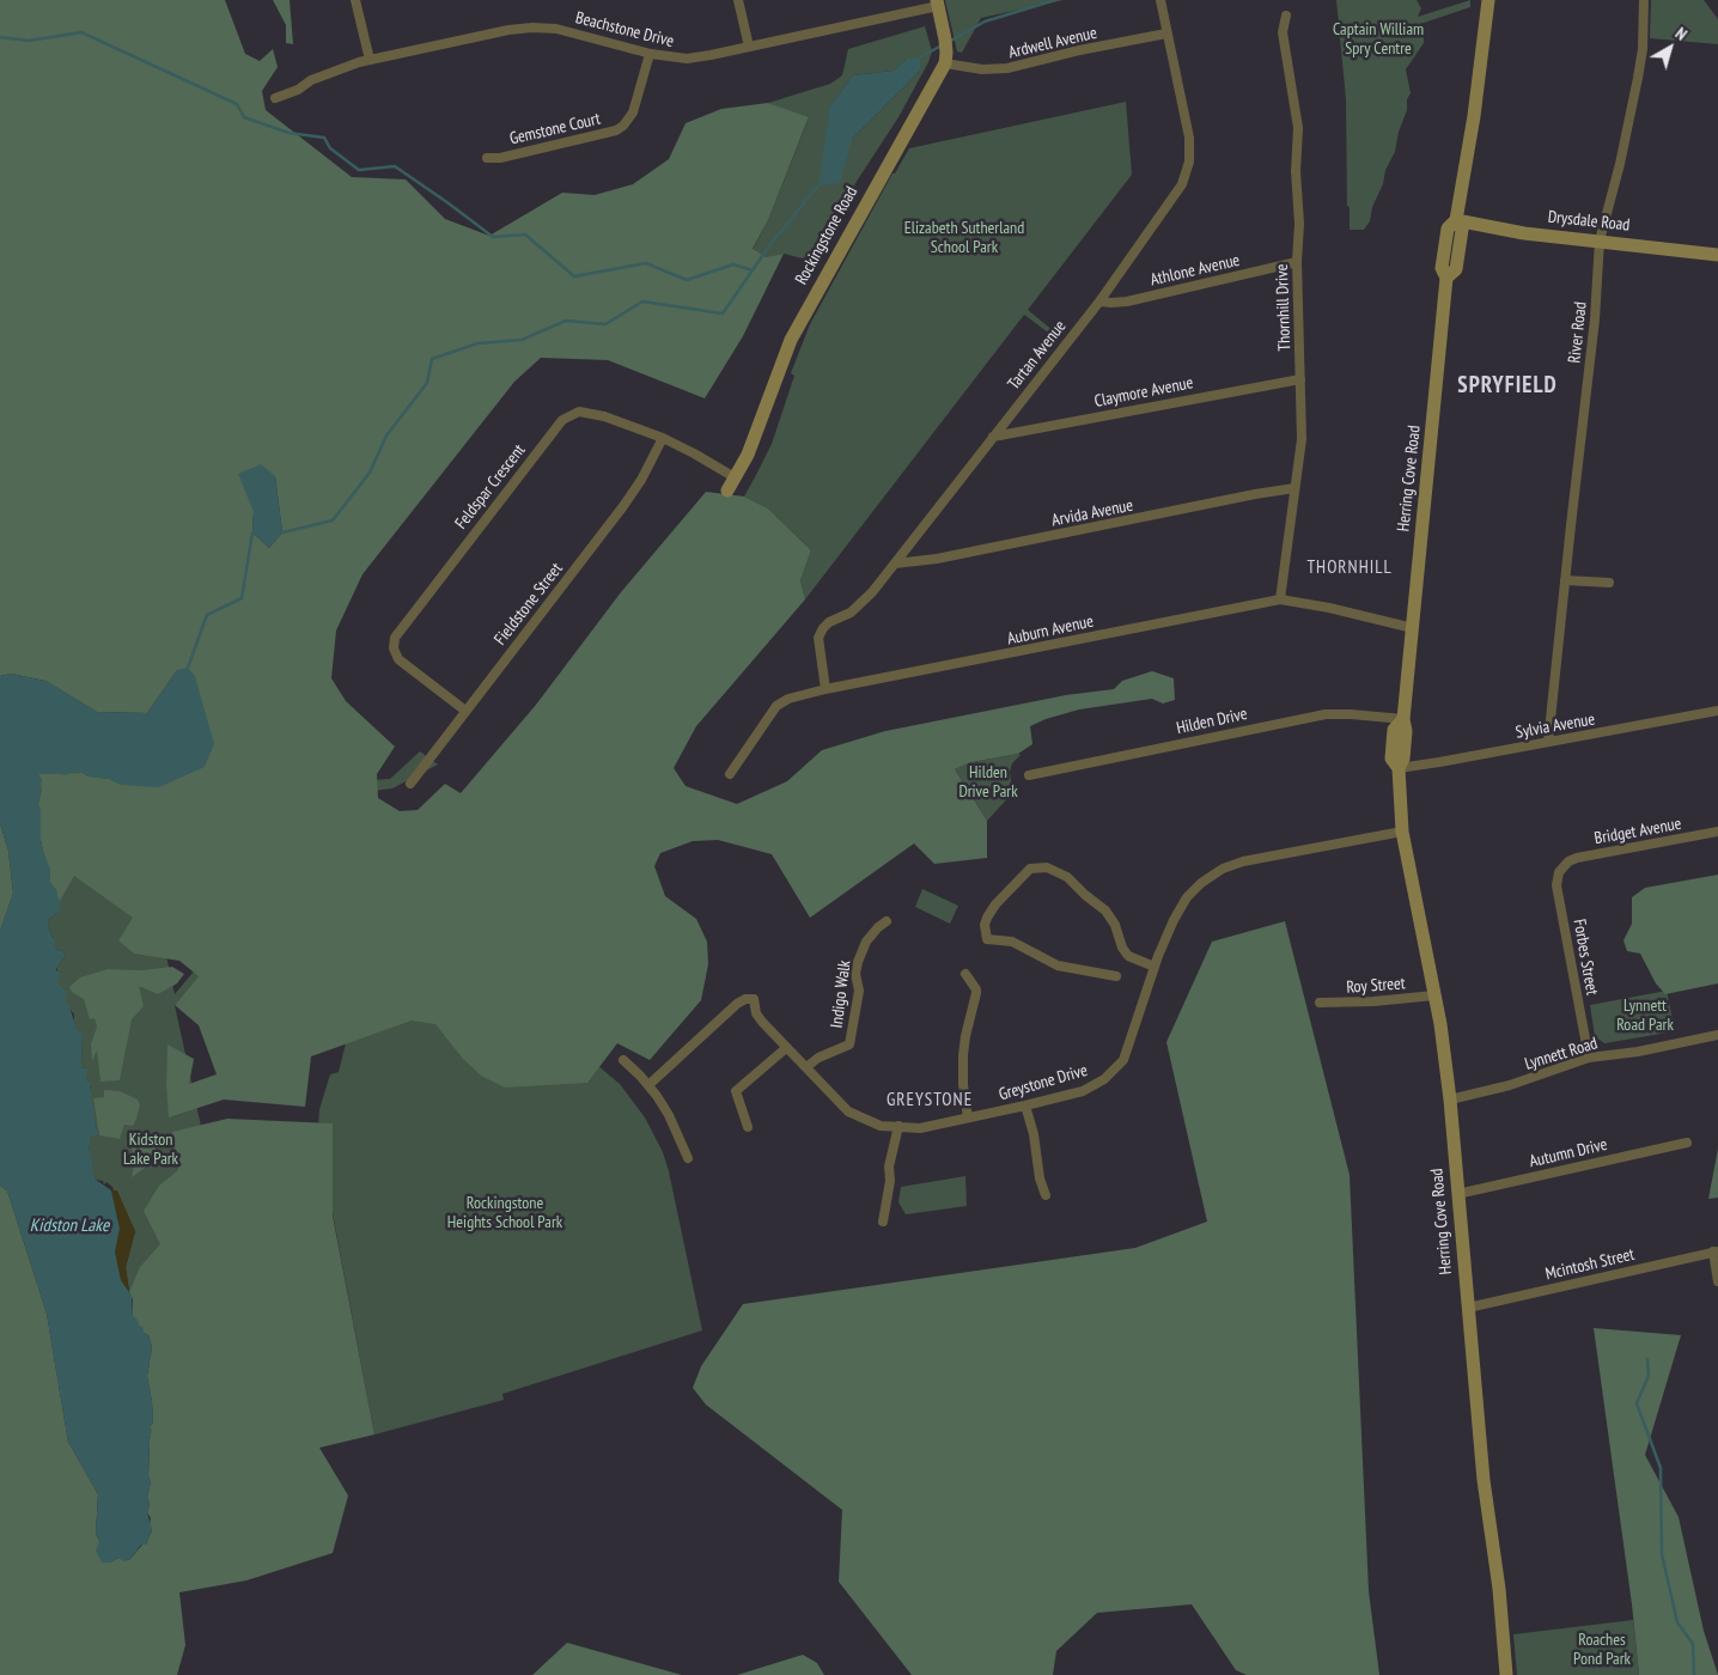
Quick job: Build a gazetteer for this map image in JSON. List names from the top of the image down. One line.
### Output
{"streets":{"main road":["Drysdale Road","Rockingstone Road","Herring Cove Road"],"street":["Beachstone Drive","Ardwell Avenue","Gemstone Court","Athlone Avenue","Thornhill Drive","River Road","Tartan Avenue","Claymore Avenue","Feldspar Crescent","Arvida Avenue","Fieldstone Street","Auburn Avenue","Hilden Drive","Sylvia Avenue","Bridget Avenue","Forbes Street","Roy Street","Indigo Walk","Lynnett Road","Greystone Drive","Autumn Drive","Mcintosh Street"]},"crossings":[["Beachstone Drive","Gemstone Court"],["Ardwell Avenue","Rockingstone Road"],["Ardwell Avenue","Tartan Avenue"],["Drysdale Road","River Road"],["Drysdale Road","Herring Cove Road"],["Rockingstone Road","Feldspar Crescent"],["Athlone Avenue","Thornhill Drive"],["Athlone Avenue","Tartan Avenue"],["Thornhill Drive","Claymore Avenue"],["Thornhill Drive","Arvida Avenue"],["Thornhill Drive","Auburn Avenue"],["River Road","Sylvia Avenue"],["Tartan Avenue","Claymore Avenue"],["Tartan Avenue","Arvida Avenue"],["Tartan Avenue","Auburn Avenue"],["Herring Cove Road","Auburn Avenue"],["Herring Cove Road","Hilden Drive"],["Herring Cove Road","Sylvia Avenue"],["Herring Cove Road","Roy Street"],["Herring Cove Road","Lynnett Road"],["Herring Cove Road","Greystone Drive"],["Herring Cove Road","Autumn Drive"],["Herring Cove Road","Mcintosh Street"],["Feldspar Crescent","Fieldstone Street"],["Bridget Avenue","Forbes Street"],["Forbes Street","Lynnett Road"],["Indigo Walk","Greystone Drive"]],"districts":["SPRYFIELD","THORNHILL","GREYSTONE"],"water":["Kidston Lake"],"parks":["Captain William Spry Centre","Elizabeth Sutherland School Park","Hilden Drive Park","Lynnett Road Park","Kidston Lake Park","Rockingstone Heights School Park","Roaches Pond Park"],"north":"top right"}
